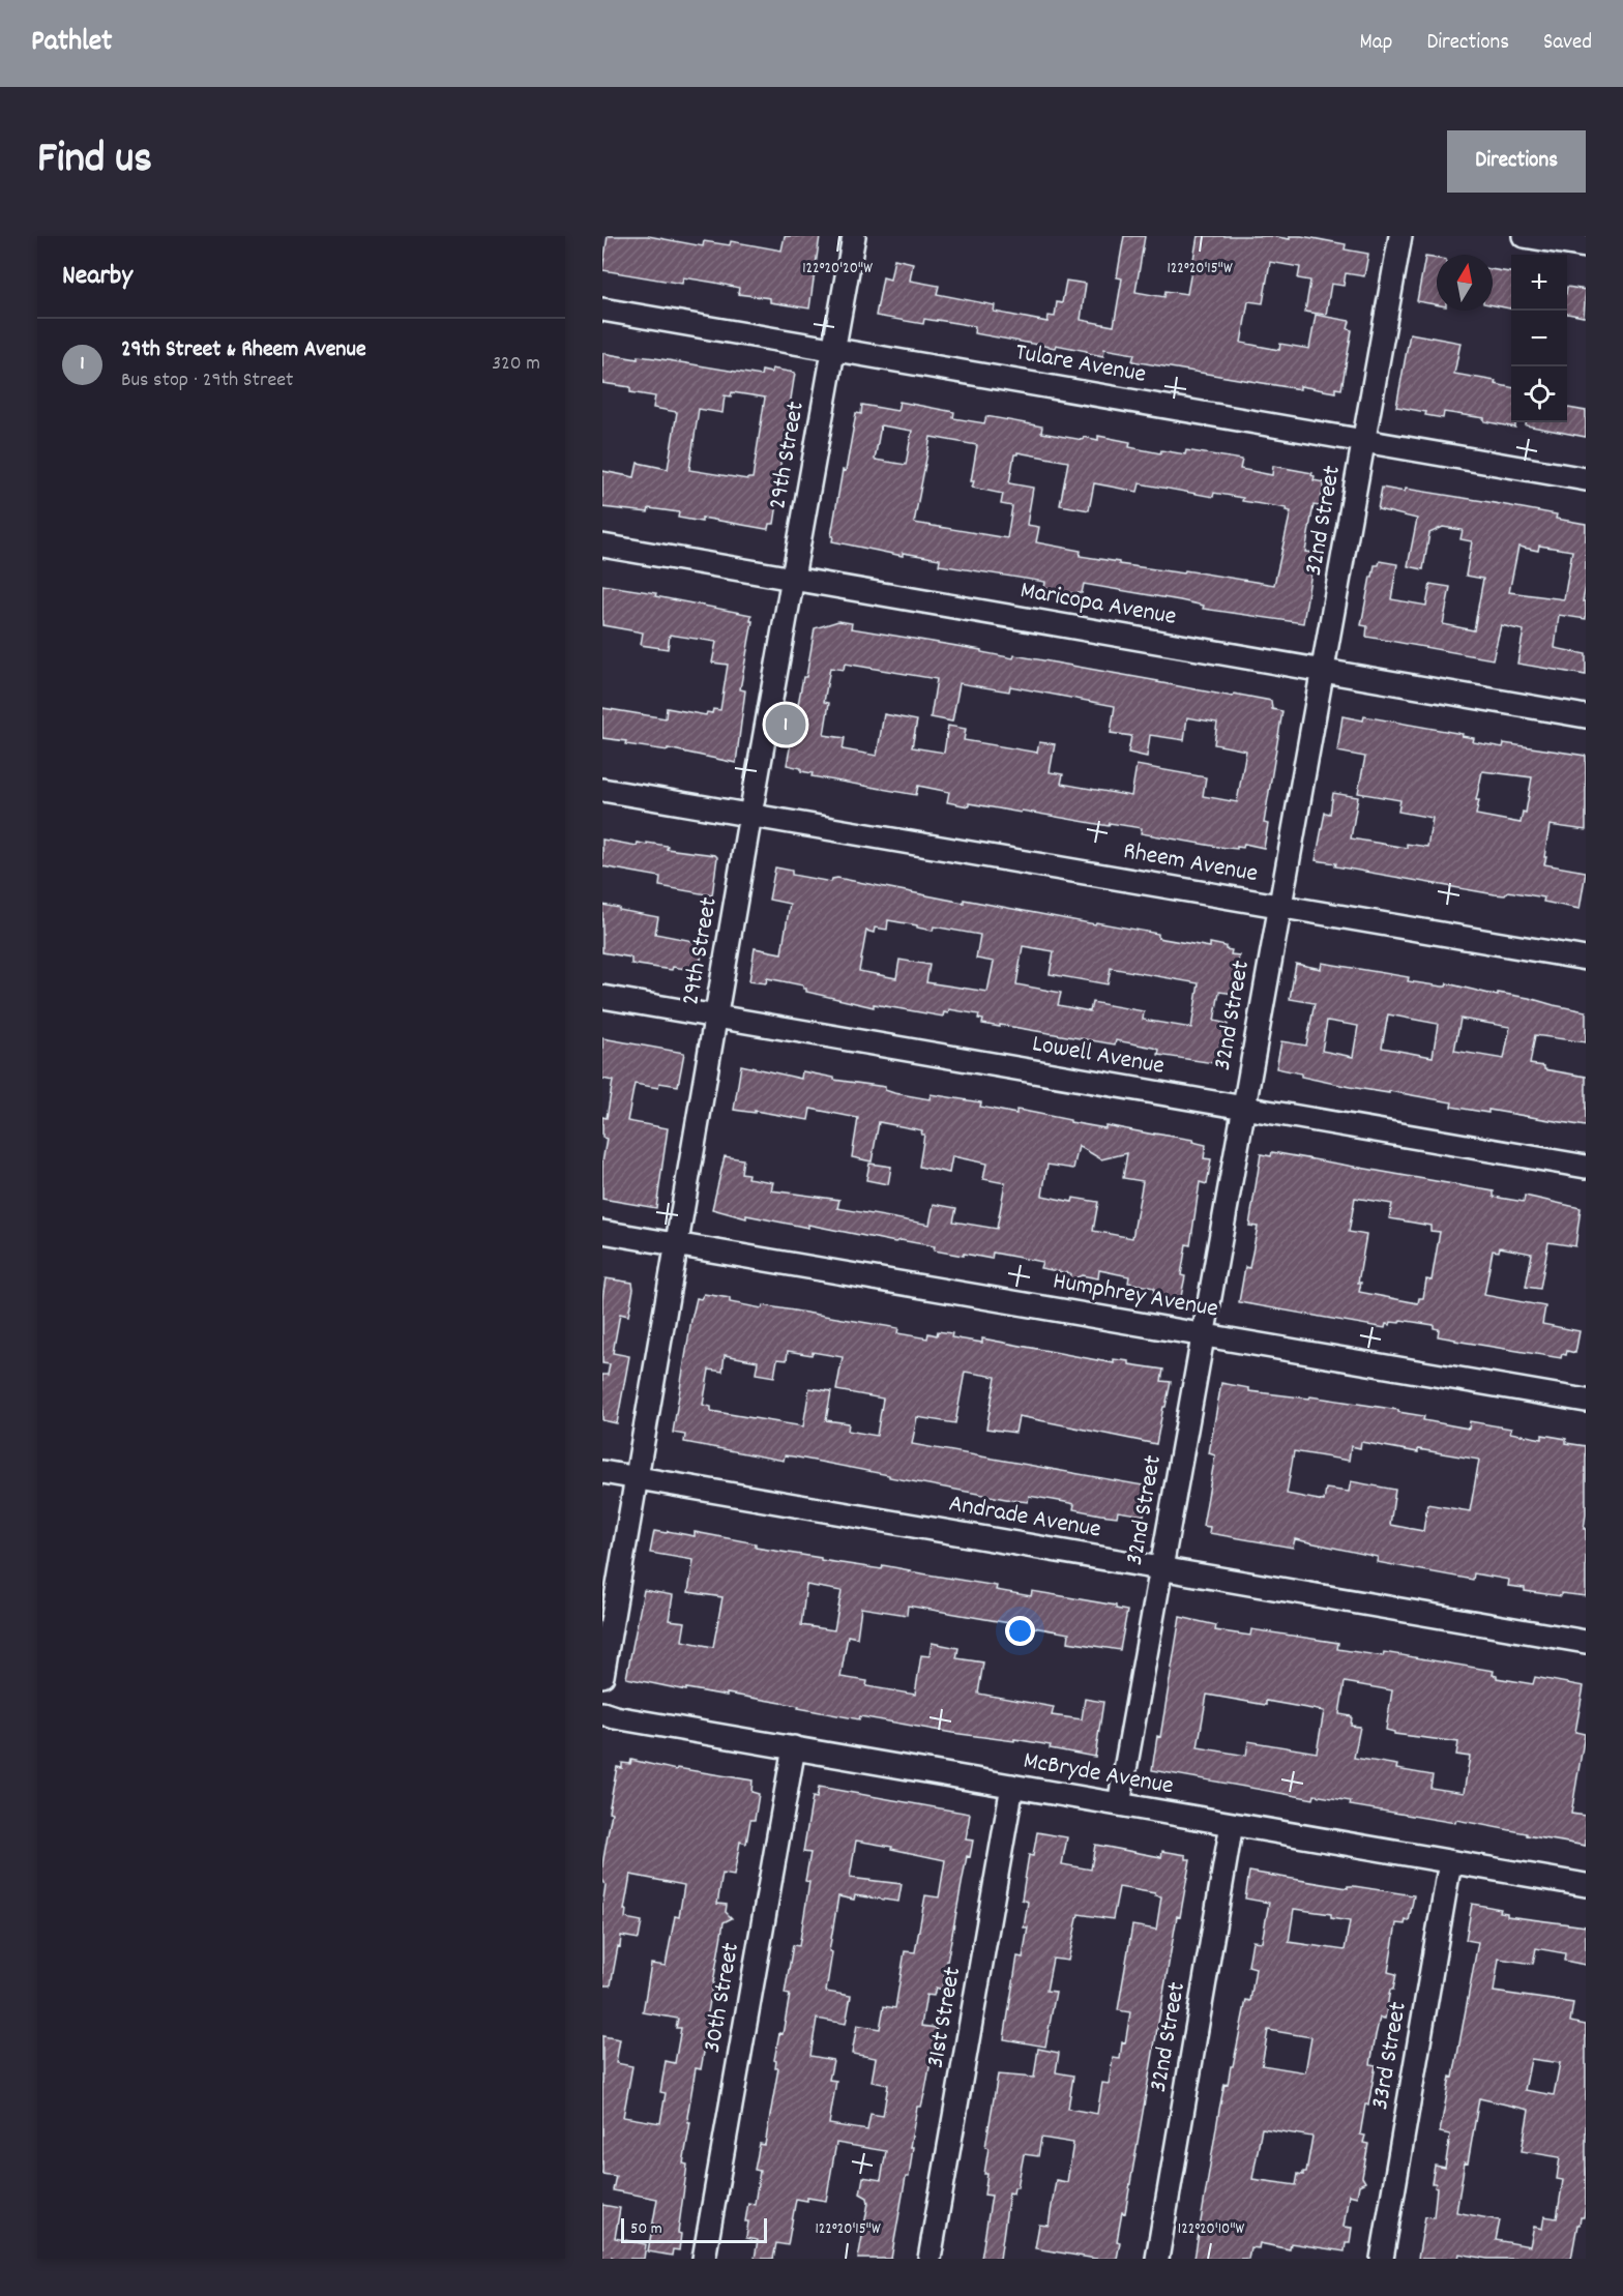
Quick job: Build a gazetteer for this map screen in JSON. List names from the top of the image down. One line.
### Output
{"streets":{"street":["Tulare Avenue","29th Street","32nd Street","Maricopa Avenue","Rheem Avenue","Lowell Avenue","Humphrey Avenue","Andrade Avenue","McBryde Avenue","30th Street","31st Street","33rd Street"]},"crossings":[["Tulare Avenue","29th Street"],["Tulare Avenue","32nd Street"],["29th Street","Maricopa Avenue"],["29th Street","Rheem Avenue"],["29th Street","Lowell Avenue"],["29th Street","Humphrey Avenue"],["29th Street","Andrade Avenue"],["32nd Street","Maricopa Avenue"],["32nd Street","Rheem Avenue"],["32nd Street","Lowell Avenue"],["32nd Street","Humphrey Avenue"],["32nd Street","Andrade Avenue"],["32nd Street","McBryde Avenue"],["McBryde Avenue","30th Street"],["McBryde Avenue","31st Street"],["McBryde Avenue","33rd Street"]],"scale_bar":"50 m","north":"top","page":{"header":"Pathlet","nav":["Map","Directions","Saved"],"title":"Find us","buttons":"Directions","heading":"Nearby","map_buttons":["+","−"],"list":[{"mark":"1","name":"29th Street & Rheem Avenue","note":"Bus stop · 29th Street","value":"320 m"}],"pins":"1","scale":"50 m"},"coordinates":["122°20'20\"W","122°20'15\"W","122°20'10\"W"]}
